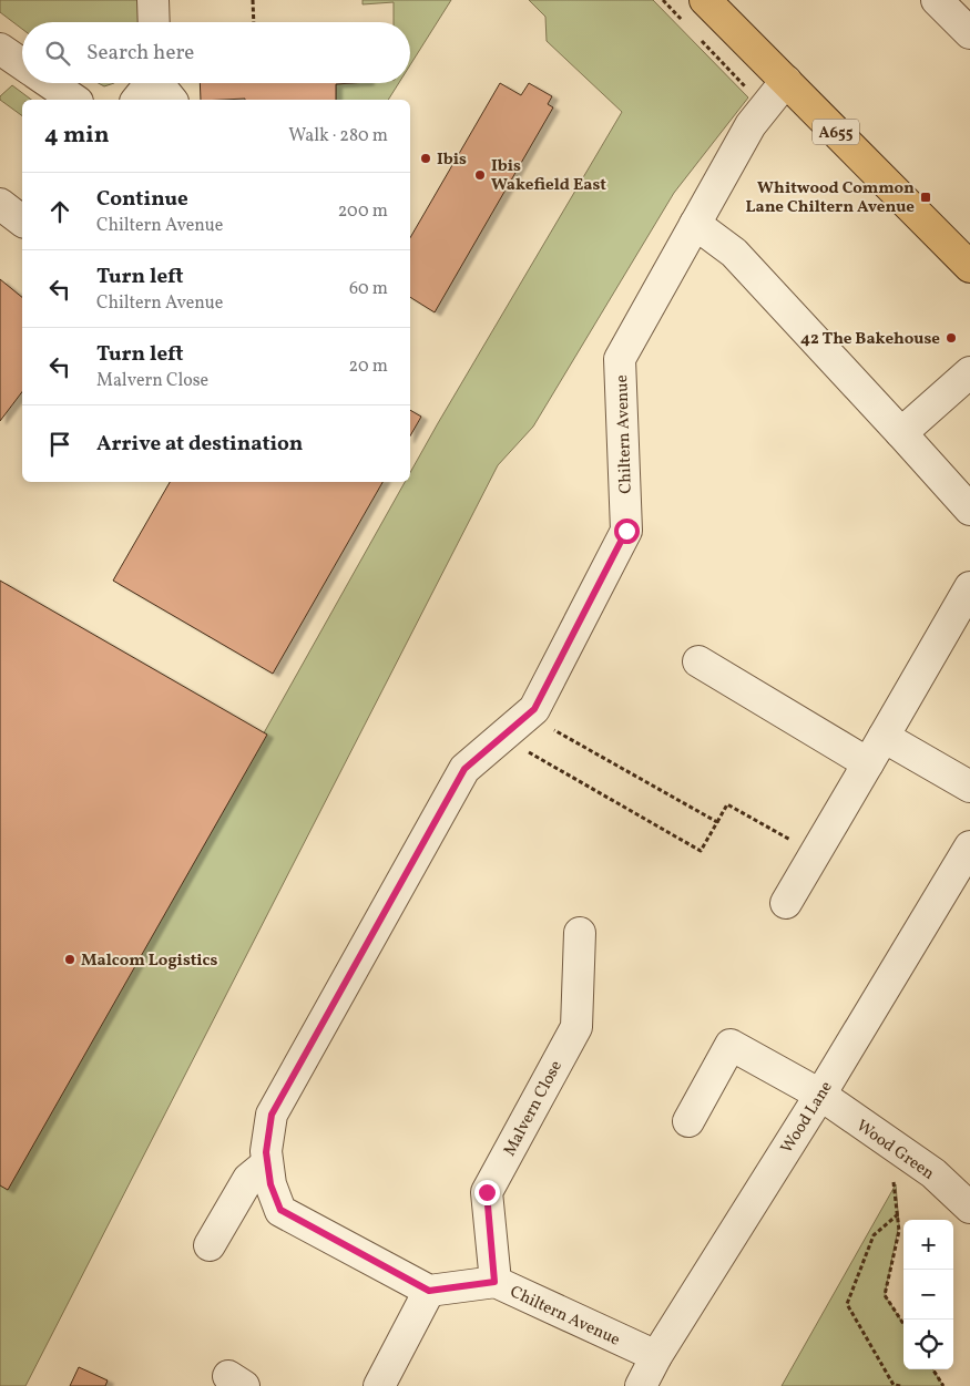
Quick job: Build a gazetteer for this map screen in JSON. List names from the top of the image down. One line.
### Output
{"streets":{"main road":["A655"],"street":["Chiltern Avenue","Malvern Close","Wood Lane","Wood Green"]},"crossings":[["A655","Chiltern Avenue"],["Chiltern Avenue","Malvern Close"],["Chiltern Avenue","Wood Lane"],["Wood Lane","Wood Green"]],"places":{"other":["Ibis","Ibis Wakefield East","42 The Bakehouse","Malcom Logistics"],"transit":["Whitwood Common Lane Chiltern Avenue"]},"page":{"search":"Search here","heading":["4 min","Walk · 280 m"],"list":[["Continue","Chiltern Avenue","200 m"],["Turn left","Chiltern Avenue","60 m"],["Turn left","Malvern Close","20 m"],"Arrive at destination"],"map_buttons":["+","−"]}}
